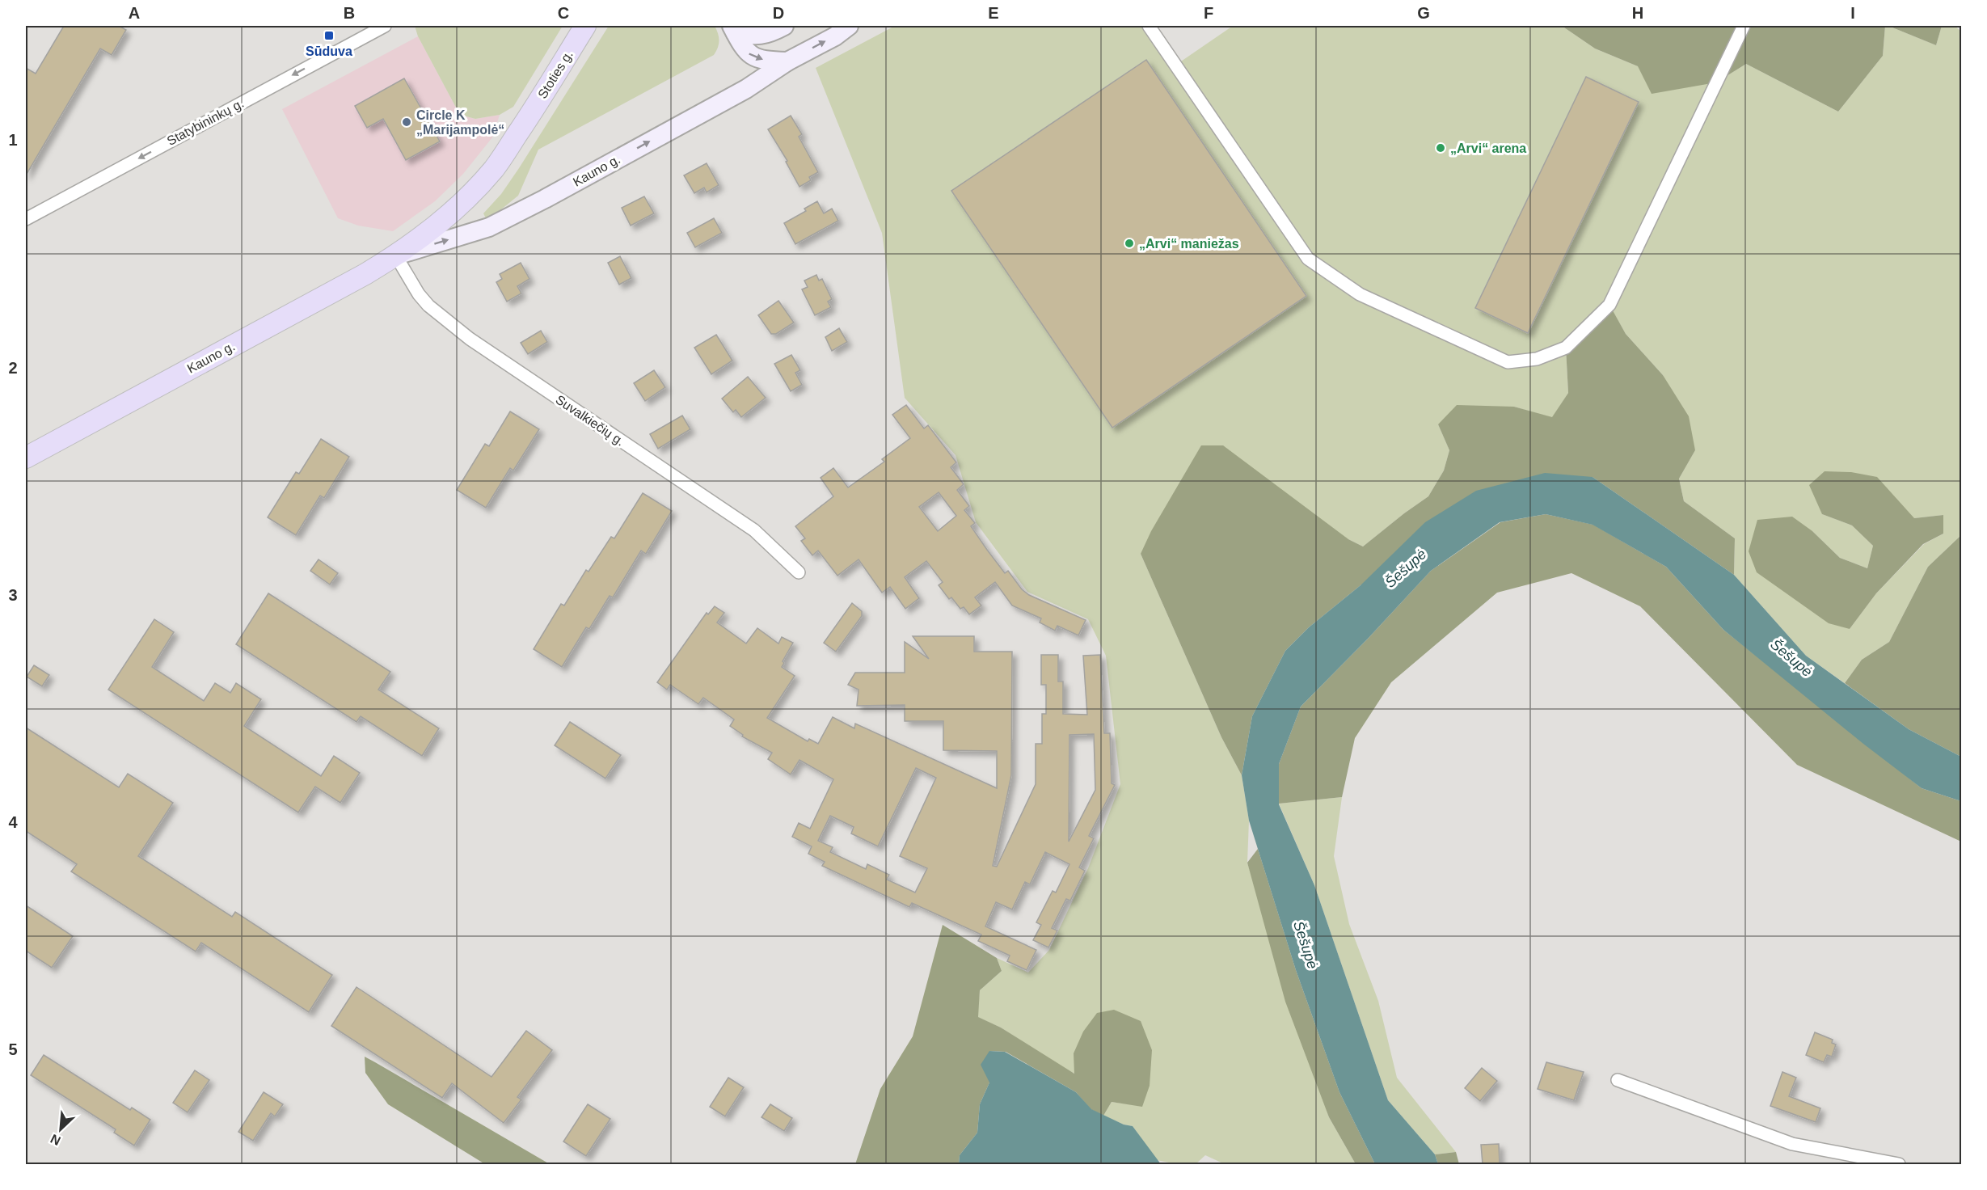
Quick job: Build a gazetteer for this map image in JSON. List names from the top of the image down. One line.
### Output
{"streets":{"main road":["Stoties g.","Kauno g."],"street":["Statybininkų g.","Suvalkiečių g."]},"crossings":[["Stoties g.","Kauno g."],["Kauno g.","Suvalkiečių g."]],"one_way":["Statybininkų g."],"water":["Šešupė"],"places":{"transit":["Sūduva"],"other":["Circle K „Marijampolė“","„Arvi“ arena","„Arvi“ maniežas"]},"north":"bottom left","grid":{"columns":["A","B","C","D","E","F","G","H","I"],"rows":["1","2","3","4","5"]}}
